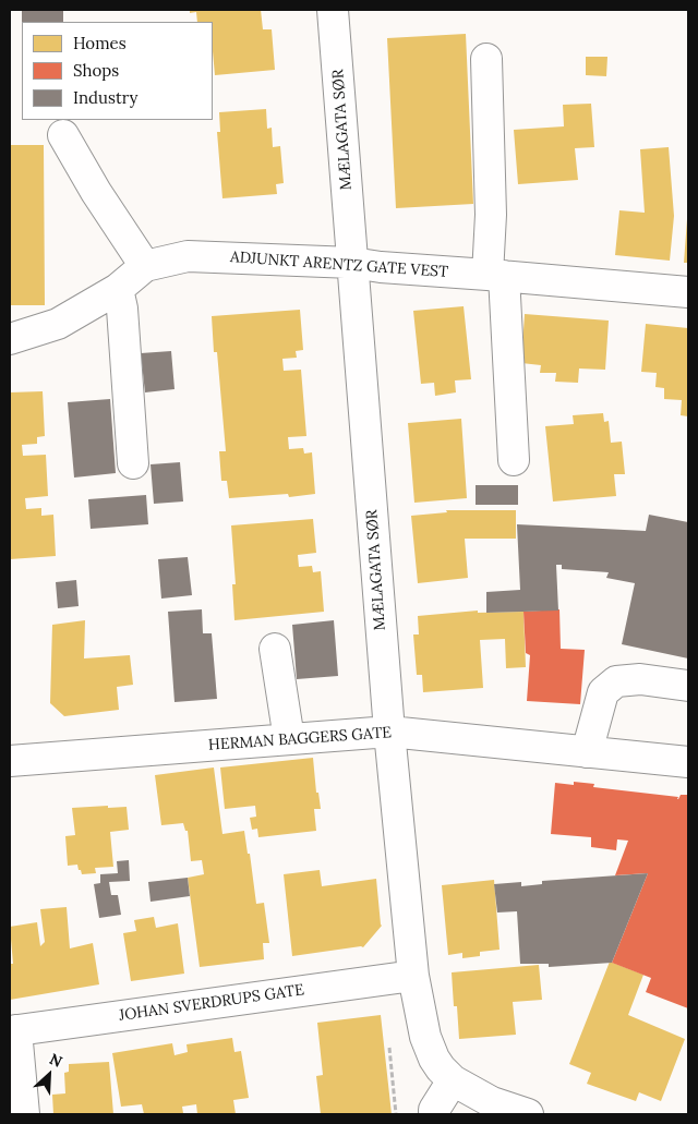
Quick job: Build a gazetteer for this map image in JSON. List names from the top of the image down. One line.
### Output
{"streets":{"street":["MÆLAGATA SØR","ADJUNKT ARENTZ GATE VEST","HERMAN BAGGERS GATE","JOHAN SVERDRUPS GATE"]},"crossings":[["MÆLAGATA SØR","ADJUNKT ARENTZ GATE VEST"],["MÆLAGATA SØR","HERMAN BAGGERS GATE"],["MÆLAGATA SØR","JOHAN SVERDRUPS GATE"]],"legend":["Homes","Shops","Industry"],"north":"top right"}
